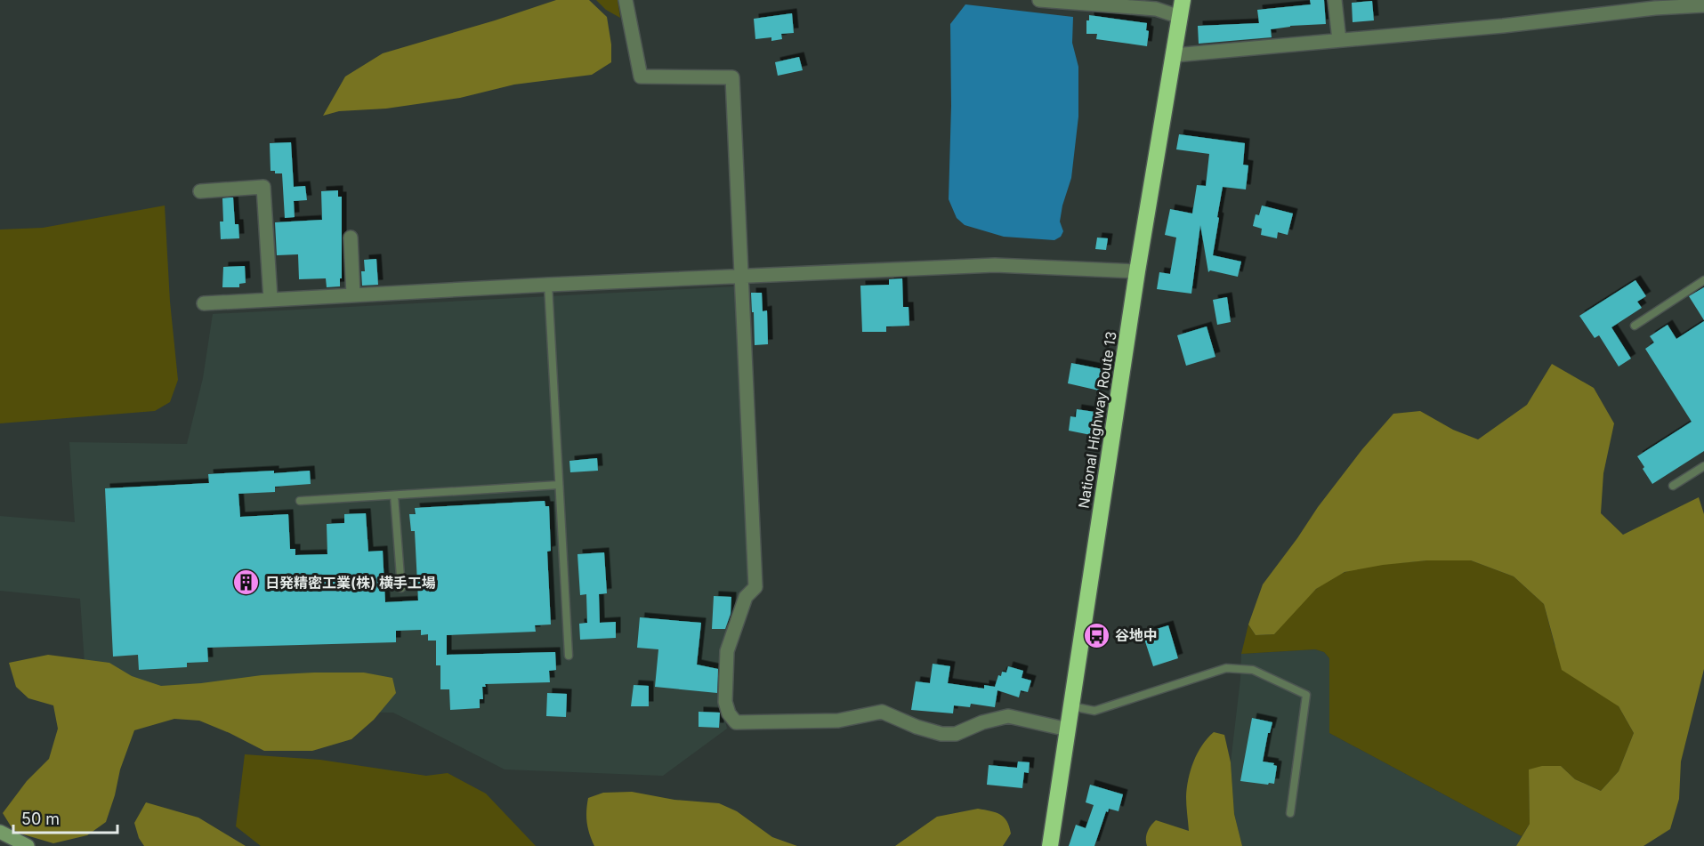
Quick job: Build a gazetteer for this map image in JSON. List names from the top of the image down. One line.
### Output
{"streets":{"highway":["National Highway Route 13"]},"places":{"building":["日発精密工業(株) 横手工場"],"bus stop":["谷地中"]},"scale_bar":"50 m"}
